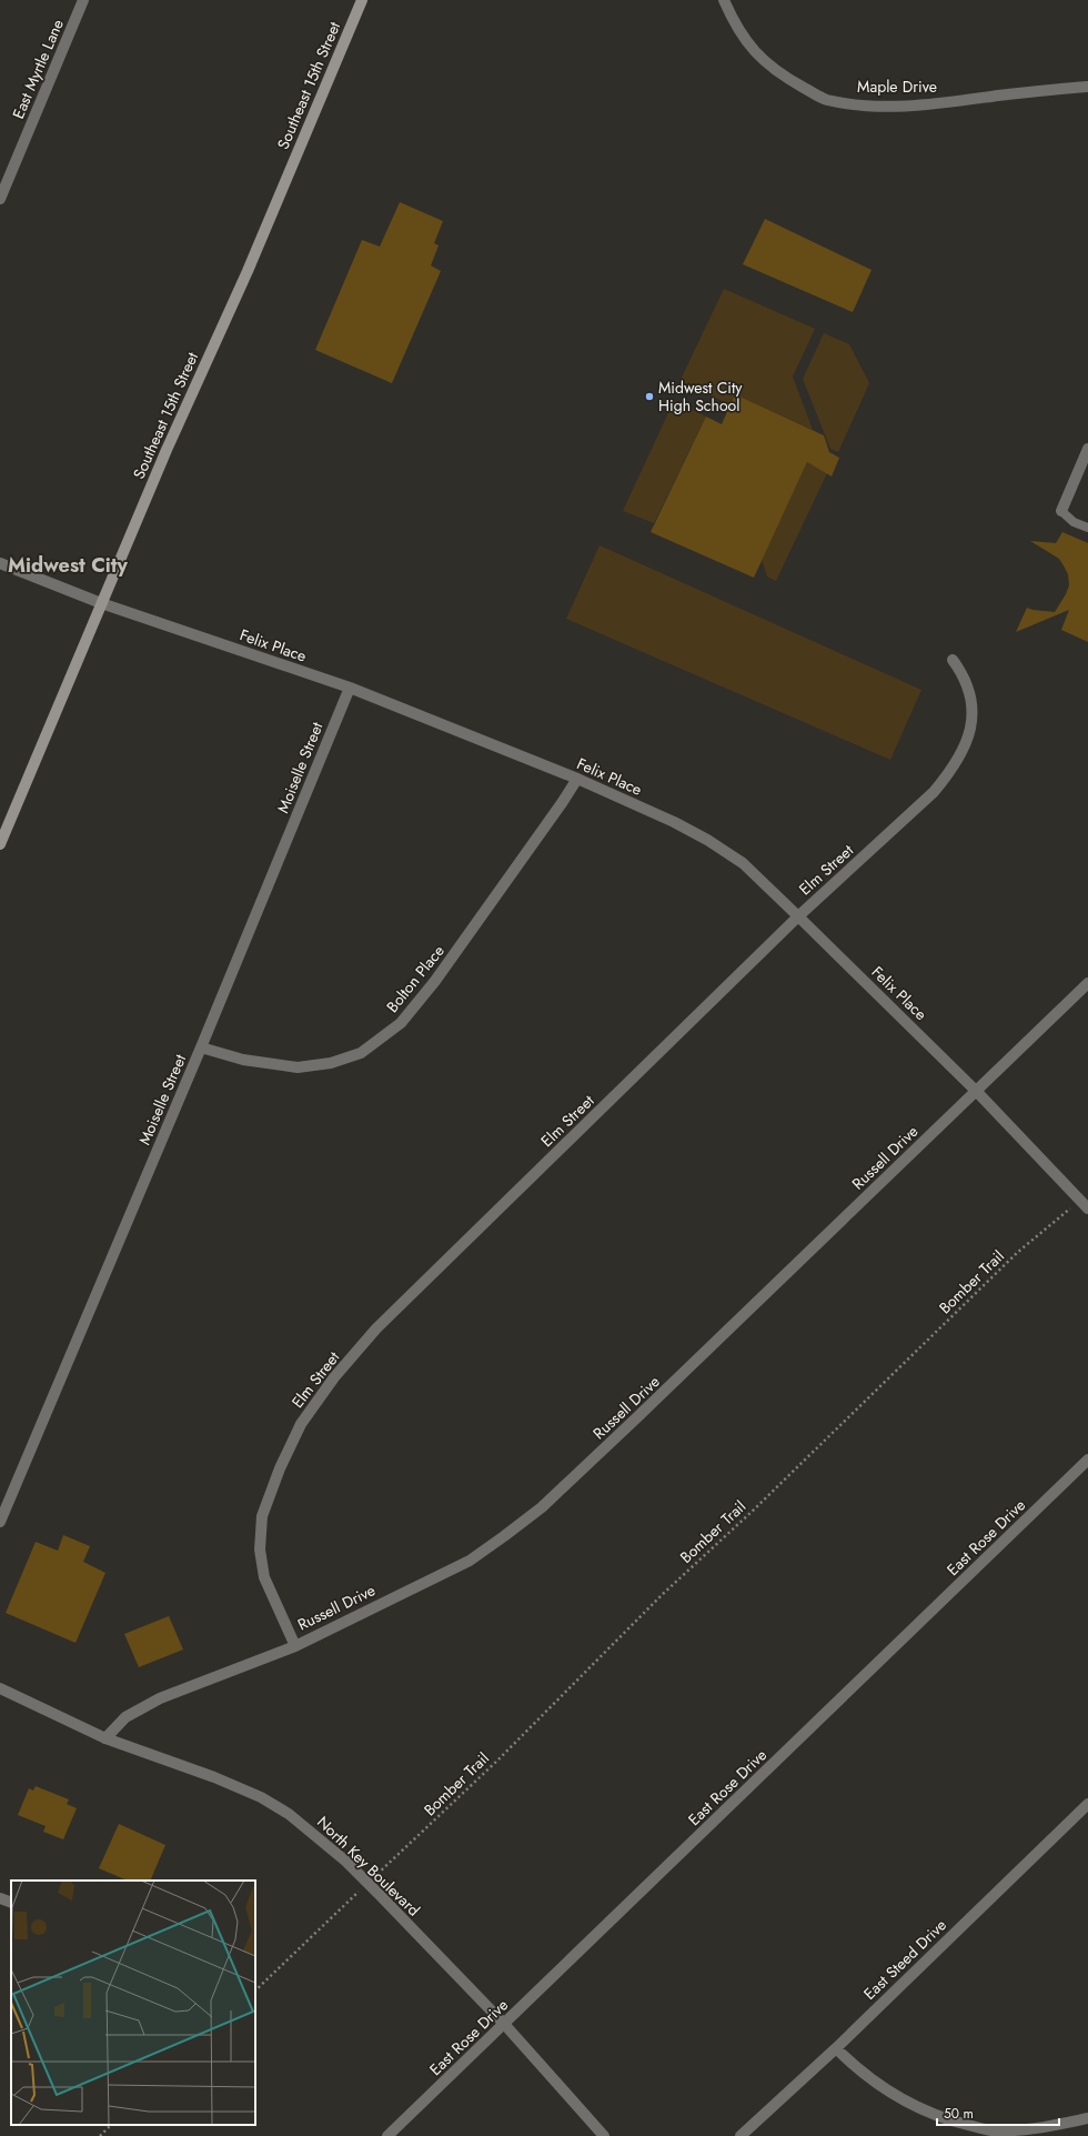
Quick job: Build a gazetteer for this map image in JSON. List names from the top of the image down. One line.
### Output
{"streets":{"main road":["Southeast 15th Street"],"street":["East Myrtle Lane","Maple Drive","Felix Place","Moiselle Street","Elm Street","Bolton Place","Russell Drive","East Rose Drive","North Key Boulevard","East Steed Drive"],"path":["Bomber Trail"]},"crossings":[["Southeast 15th Street","Felix Place"],["Felix Place","Moiselle Street"],["Felix Place","Elm Street"],["Felix Place","Bolton Place"],["Felix Place","Russell Drive"],["Moiselle Street","Bolton Place"],["Elm Street","Russell Drive"],["Russell Drive","North Key Boulevard"],["East Rose Drive","North Key Boulevard"]],"districts":["Midwest City"],"places":["Midwest City High School"],"scale_bar":"50 m"}
